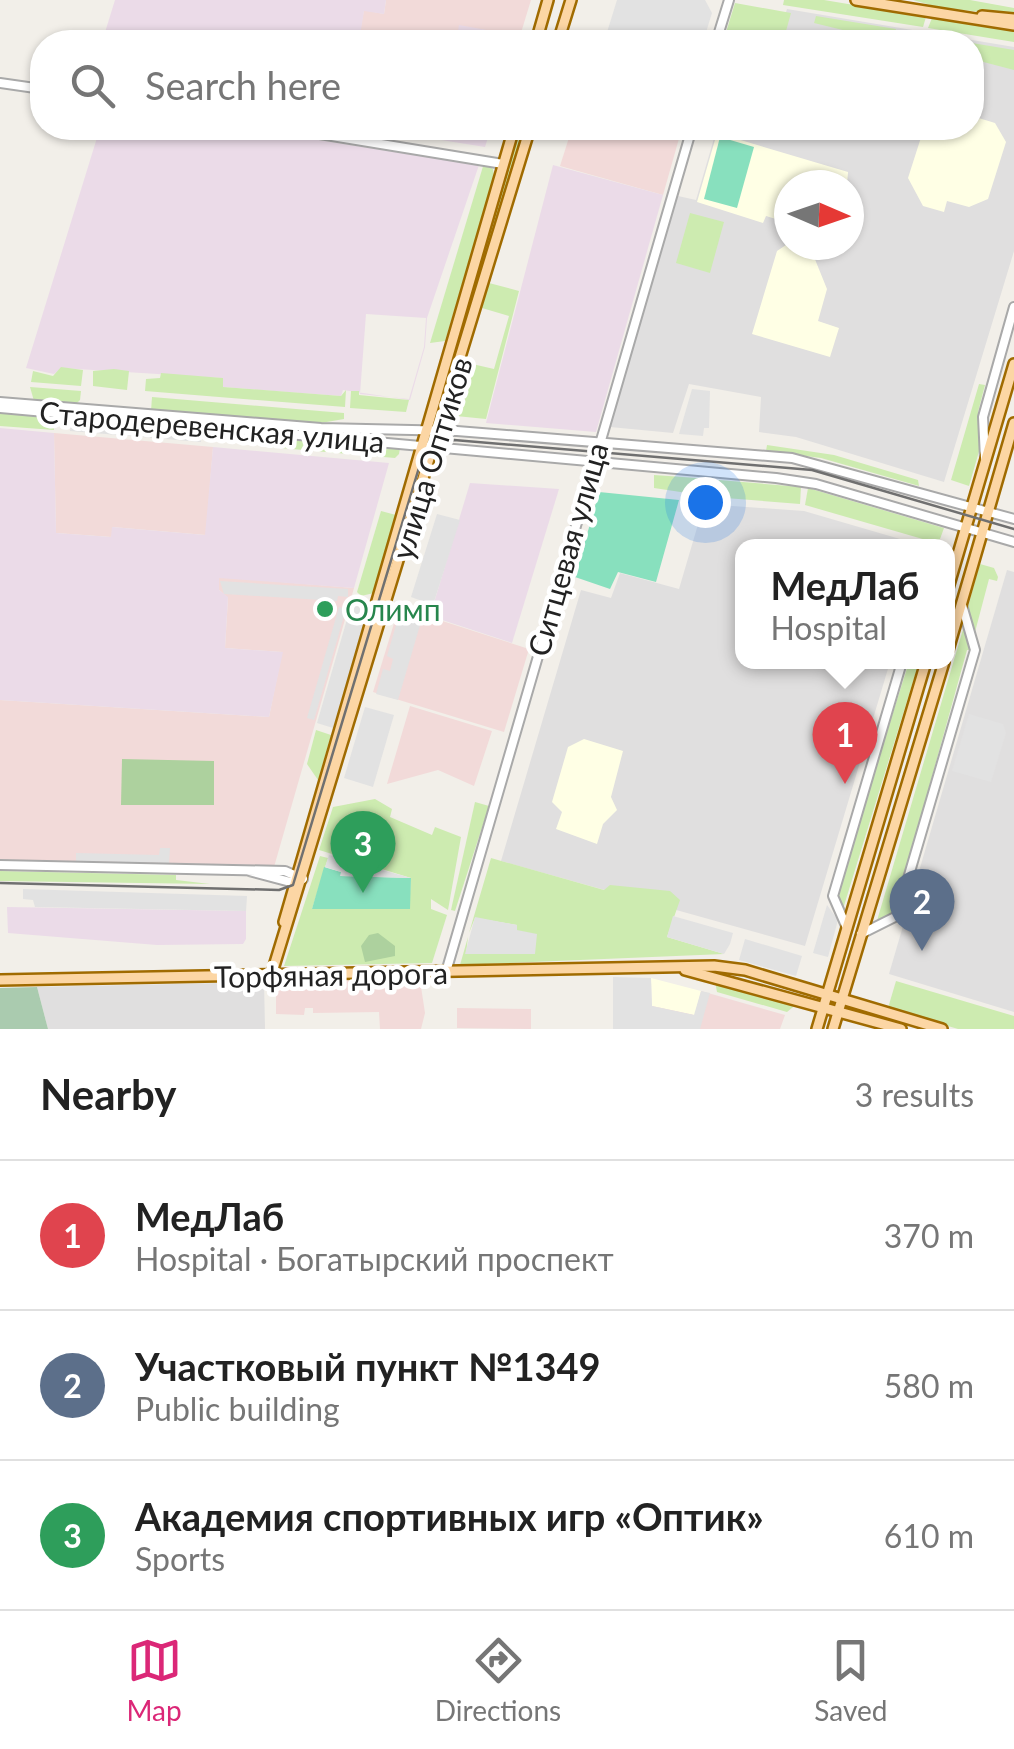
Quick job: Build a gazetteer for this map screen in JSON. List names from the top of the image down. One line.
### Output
{"streets":{"main road":["улица Оптиков","Торфяная дорога"],"street":["Стародеревенская улица","Ситцевая улица"]},"crossings":[["Стародеревенская улица","улица Оптиков"],["Стародеревенская улица","Ситцевая улица"],["улица Оптиков","Торфяная дорога"],["Ситцевая улица","Торфяная дорога"]],"places":["Олимп"],"north":"right","page":{"search":"Search here","popup":["МедЛаб","Hospital"],"pins":["1","3","2"],"heading":["Nearby","3 results"],"list":[{"mark":"1","name":"МедЛаб","note":"Hospital · Богатырский проспект","value":"370 m"},{"mark":"2","name":"Участковый пункт №1349","note":"Public building","value":"580 m"},{"mark":"3","name":"Академия спортивных игр «Оптик»","note":"Sports","value":"610 m"}],"nav":["Map","Directions","Saved"]}}
